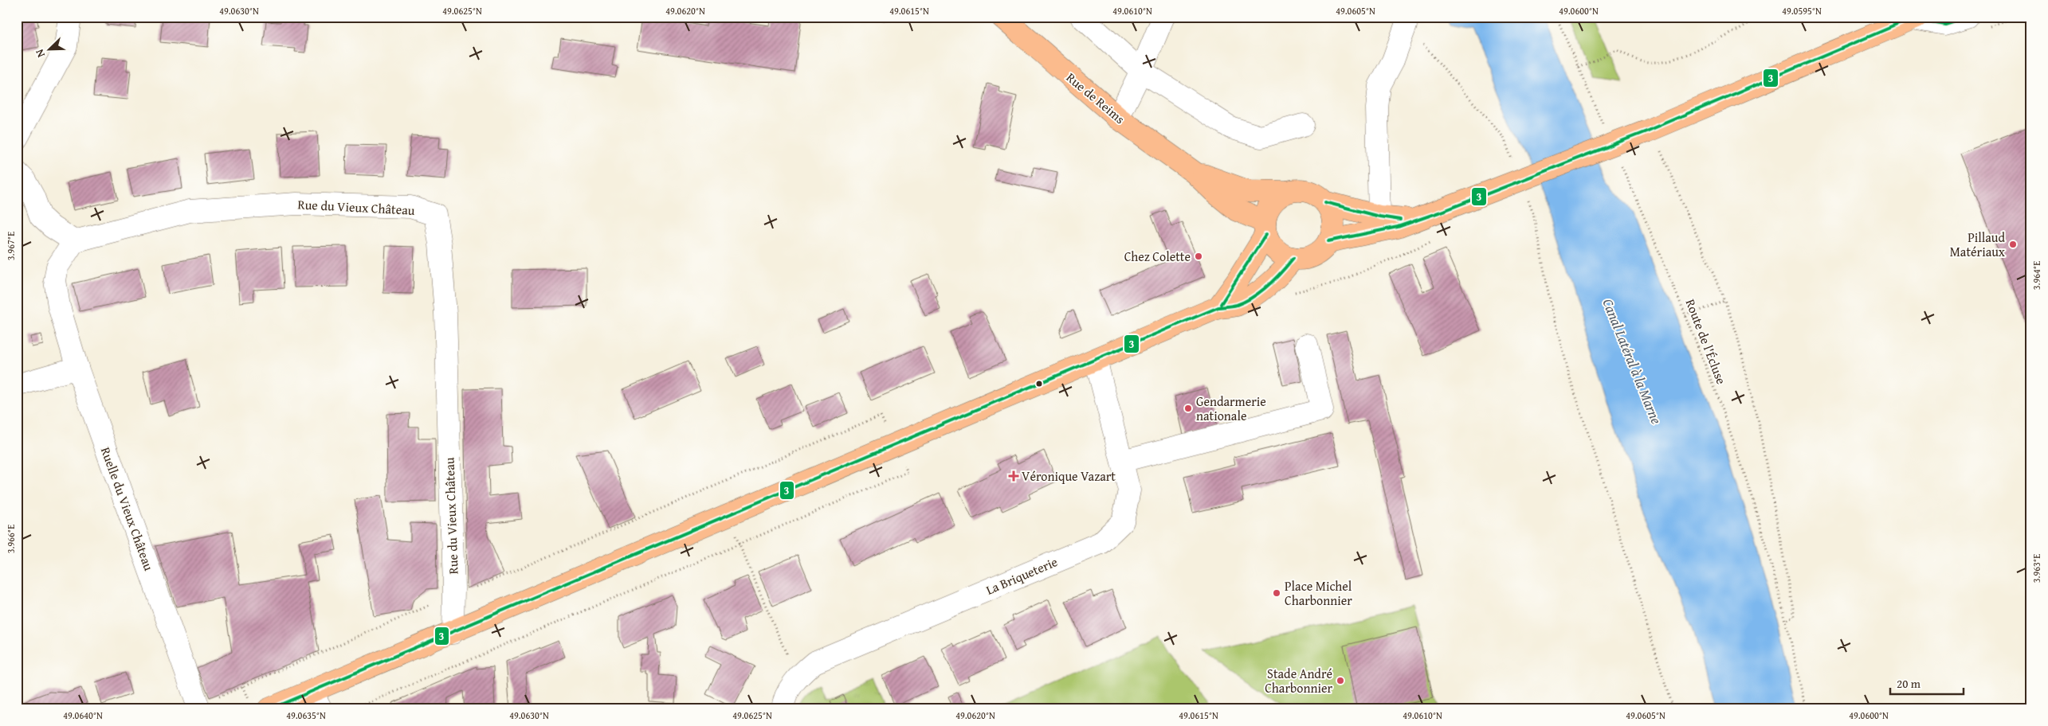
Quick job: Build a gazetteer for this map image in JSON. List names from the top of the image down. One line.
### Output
{"streets":{"main road":["Rue de Reims"],"street":["Rue du Vieux Château","Ruelle du Vieux Château","La Briqueterie"],"path":["Route de l'Écluse"]},"crossings":[["Rue du Vieux Château","Ruelle du Vieux Château"]],"water":["Canal Latéral à la Marne"],"places":{"other":["Pillaud Matériaux","Chez Colette","Gendarmerie nationale","Place Michel Charbonnier","Stade André Charbonnier"],"health":["Véronique Vazart"]},"lines":["transit line 3"],"scale_bar":"20 m","north":"bottom left","coordinates":["49.0630°N","49.0625°N","49.0620°N","49.0615°N","49.0610°N","49.0605°N","49.0600°N","49.0595°N","3.967°E","3.964°E","3.966°E","3.963°E","49.0640°N","49.0635°N"]}
